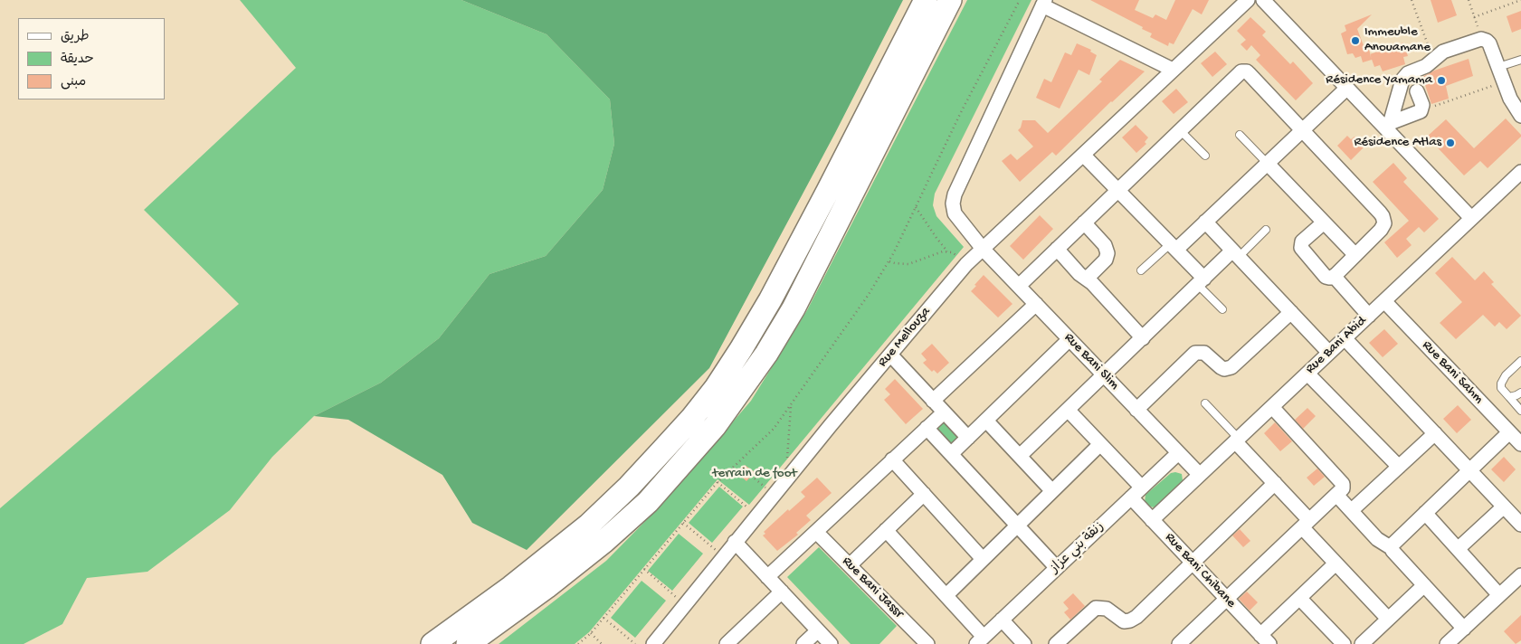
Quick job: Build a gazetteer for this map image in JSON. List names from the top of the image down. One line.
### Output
{"streets":{"street":["Rue Mellouza","Rue Bani Abid","Rue Bani Slim","Rue Bani Sahm","زنقة بني عزاز","Rue Bani Chibane","Rue Bani Jassr"]},"crossings":[["Rue Mellouza","Rue Bani Slim"],["Rue Bani Abid","Rue Bani Slim"],["Rue Bani Abid","Rue Bani Sahm"],["Rue Bani Abid","Rue Bani Chibane"],["Rue Bani Slim","زنقة بني عزاز"],["زنقة بني عزاز","Rue Bani Chibane"]],"parks":["terrain de foot"],"places":["Immeuble Anouamane","Résidence Yamama","Résidence Atlas"],"legend":["طريق","حديقة","مبنى"]}
